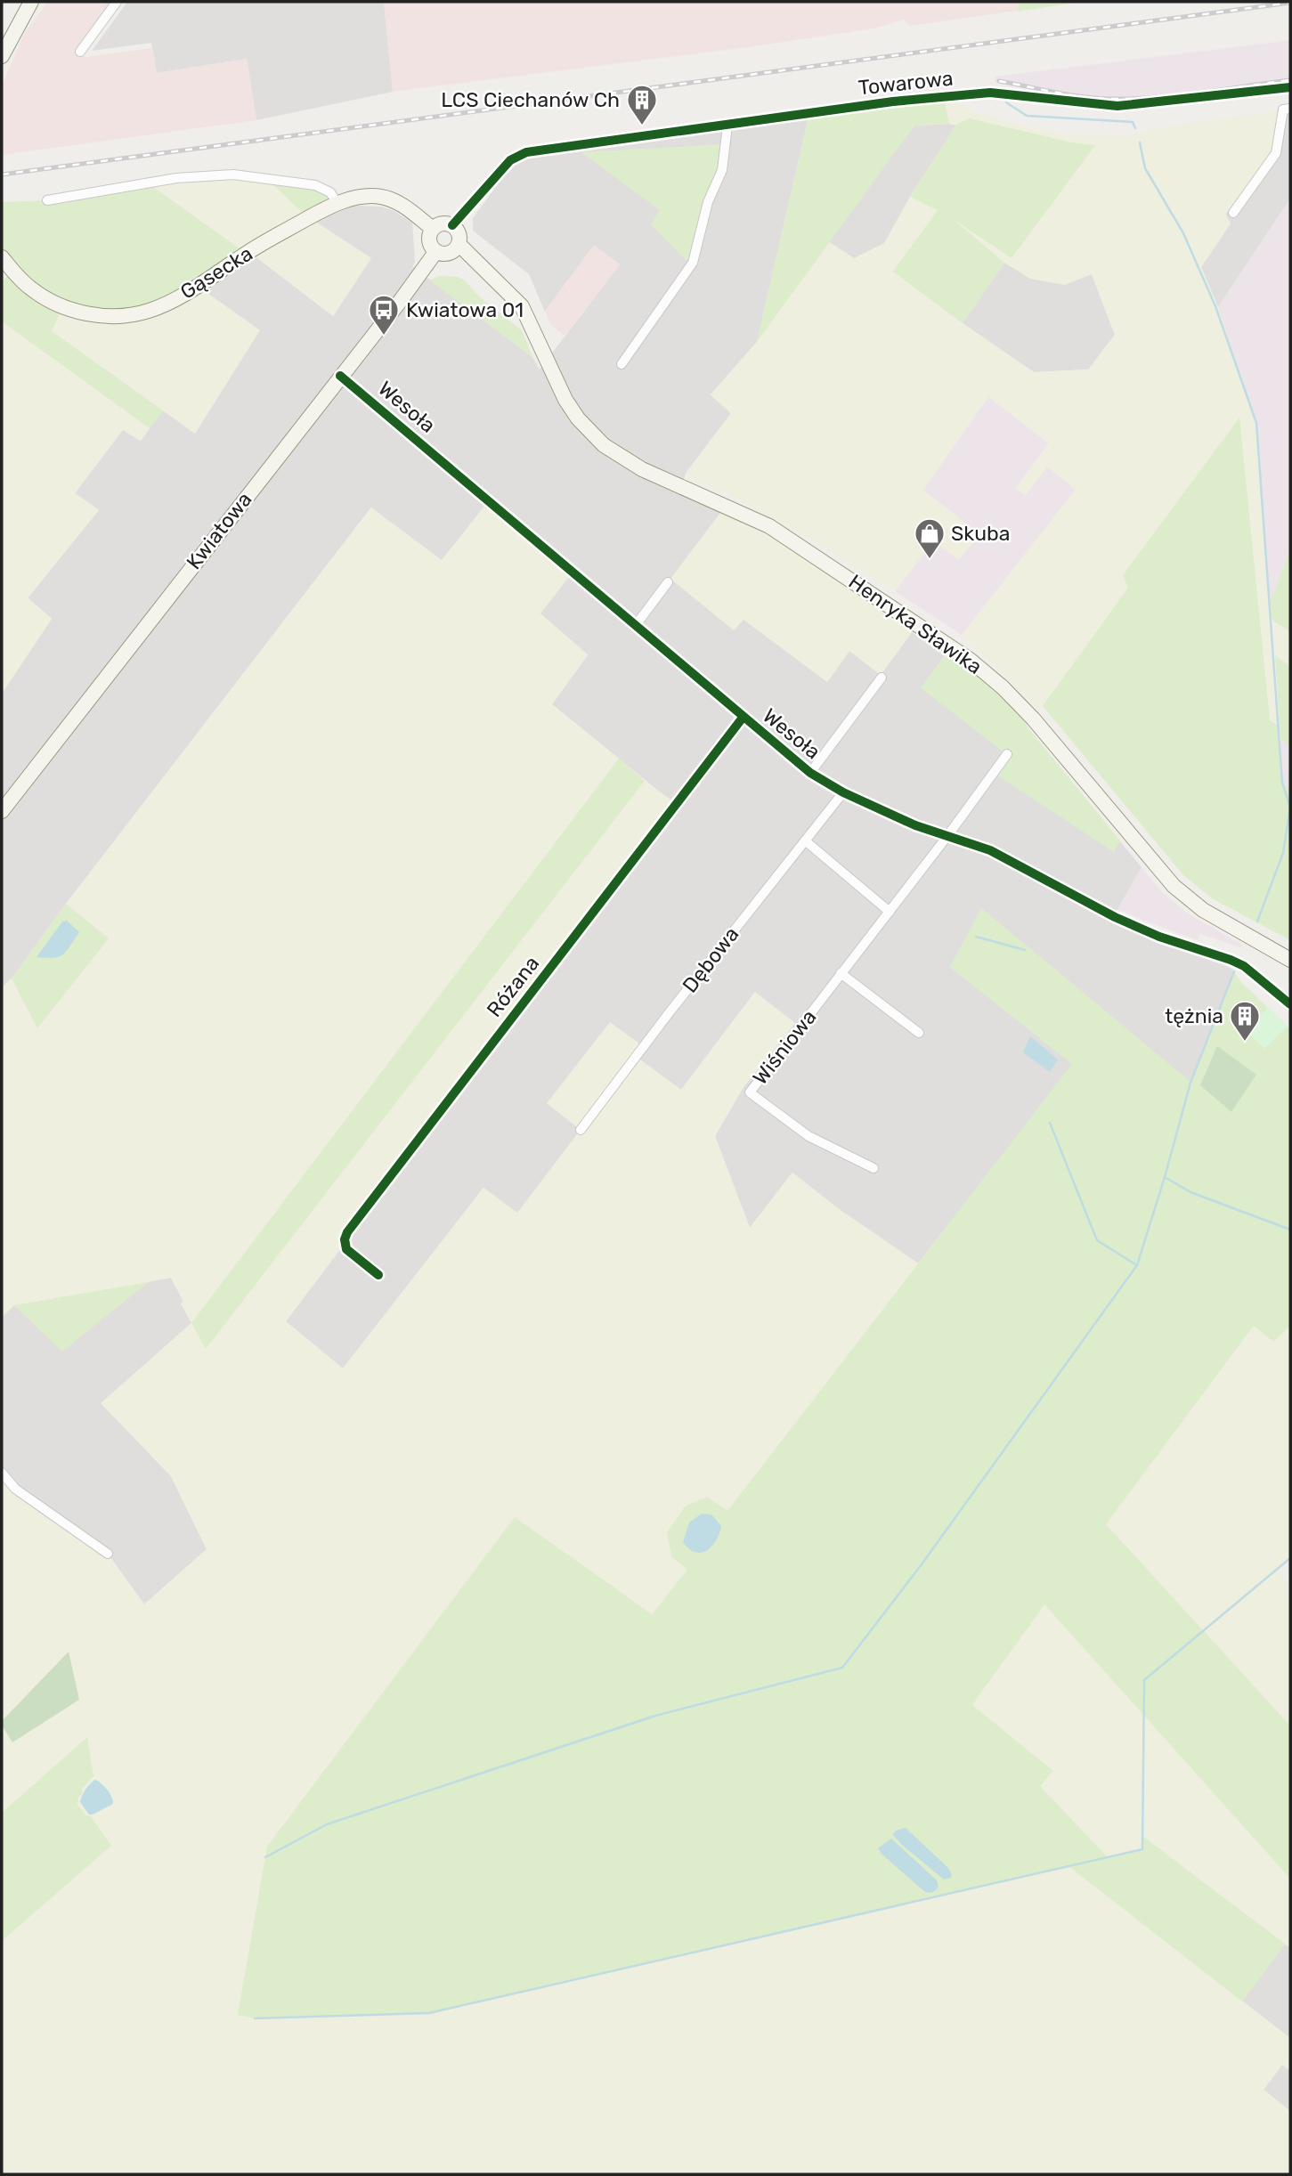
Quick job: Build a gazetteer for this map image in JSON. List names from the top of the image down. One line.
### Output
{"streets":{"main road":["Gąsecka","Kwiatowa","Henryka Sławika"],"street":["Towarowa","Wesoła","Dębowa","Różana","Wiśniowa"]},"crossings":[["Towarowa","Gąsecka"],["Towarowa","Kwiatowa"],["Towarowa","Henryka Sławika"],["Gąsecka","Kwiatowa"],["Gąsecka","Henryka Sławika"],["Wesoła","Kwiatowa"],["Wesoła","Dębowa"],["Wesoła","Różana"],["Wesoła","Wiśniowa"],["Kwiatowa","Henryka Sławika"]],"places":{"building":["LCS Ciechanów Ch","tężnia"],"bus stop":["Kwiatowa 01"],"shop":["Skuba"]}}
